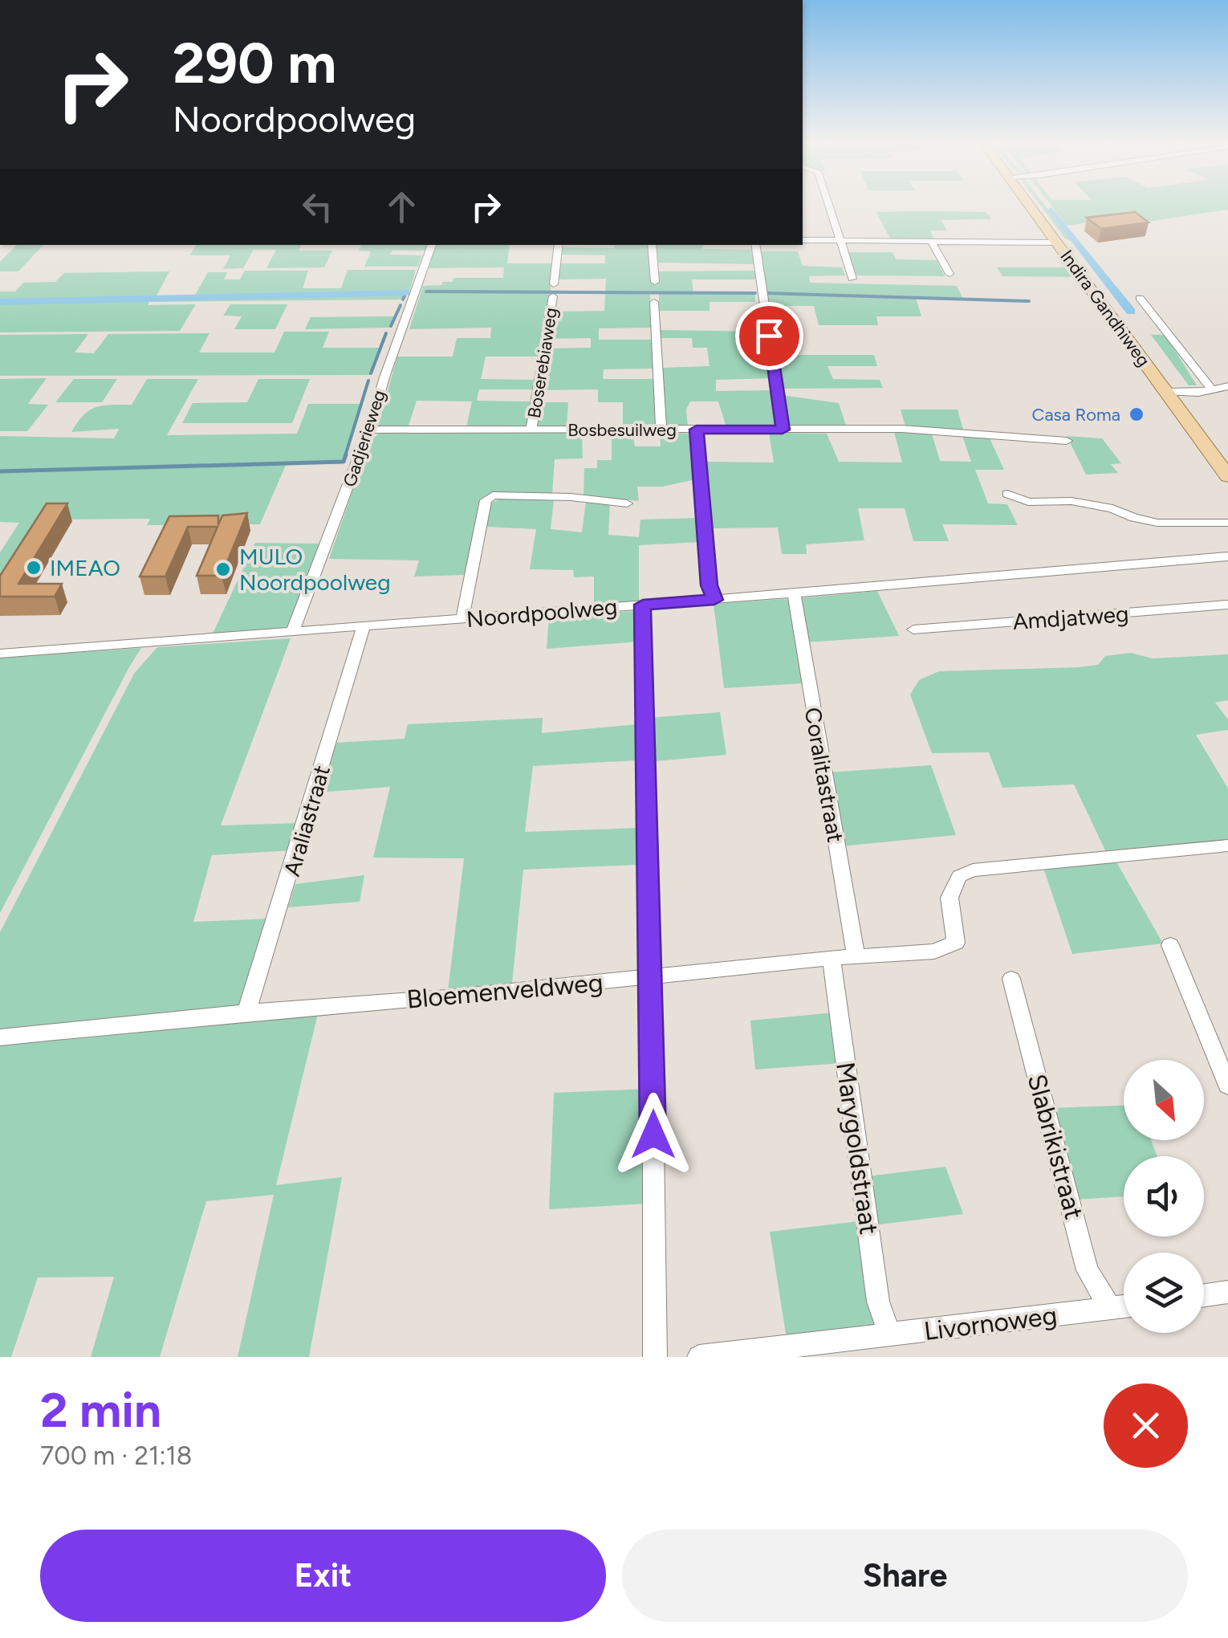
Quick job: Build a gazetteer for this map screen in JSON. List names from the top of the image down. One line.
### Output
{"streets":{"main road":["Indira Gandhiweg"],"street":["Boserebiaweg","Bosbesuilweg","Gadjerieweg","Noordpoolweg","Amdjatweg","Coralitastraat","Araliastraat","Bloemenveldweg","Slabrikistraat","Marygoldstraat","Livornoweg"]},"crossings":[["Boserebiaweg","Bosbesuilweg"],["Bosbesuilweg","Gadjerieweg"],["Gadjerieweg","Noordpoolweg"],["Noordpoolweg","Coralitastraat"],["Noordpoolweg","Araliastraat"],["Coralitastraat","Bloemenveldweg"],["Araliastraat","Bloemenveldweg"],["Bloemenveldweg","Marygoldstraat"],["Slabrikistraat","Livornoweg"],["Marygoldstraat","Livornoweg"]],"places":["Casa Roma","IMEAO","MULO Noordpoolweg"],"north":"bottom right","page":{"turn":["290 m","Noordpoolweg"],"heading":["2 min","700 m · 21:18"],"buttons":["Exit","Share"]}}
